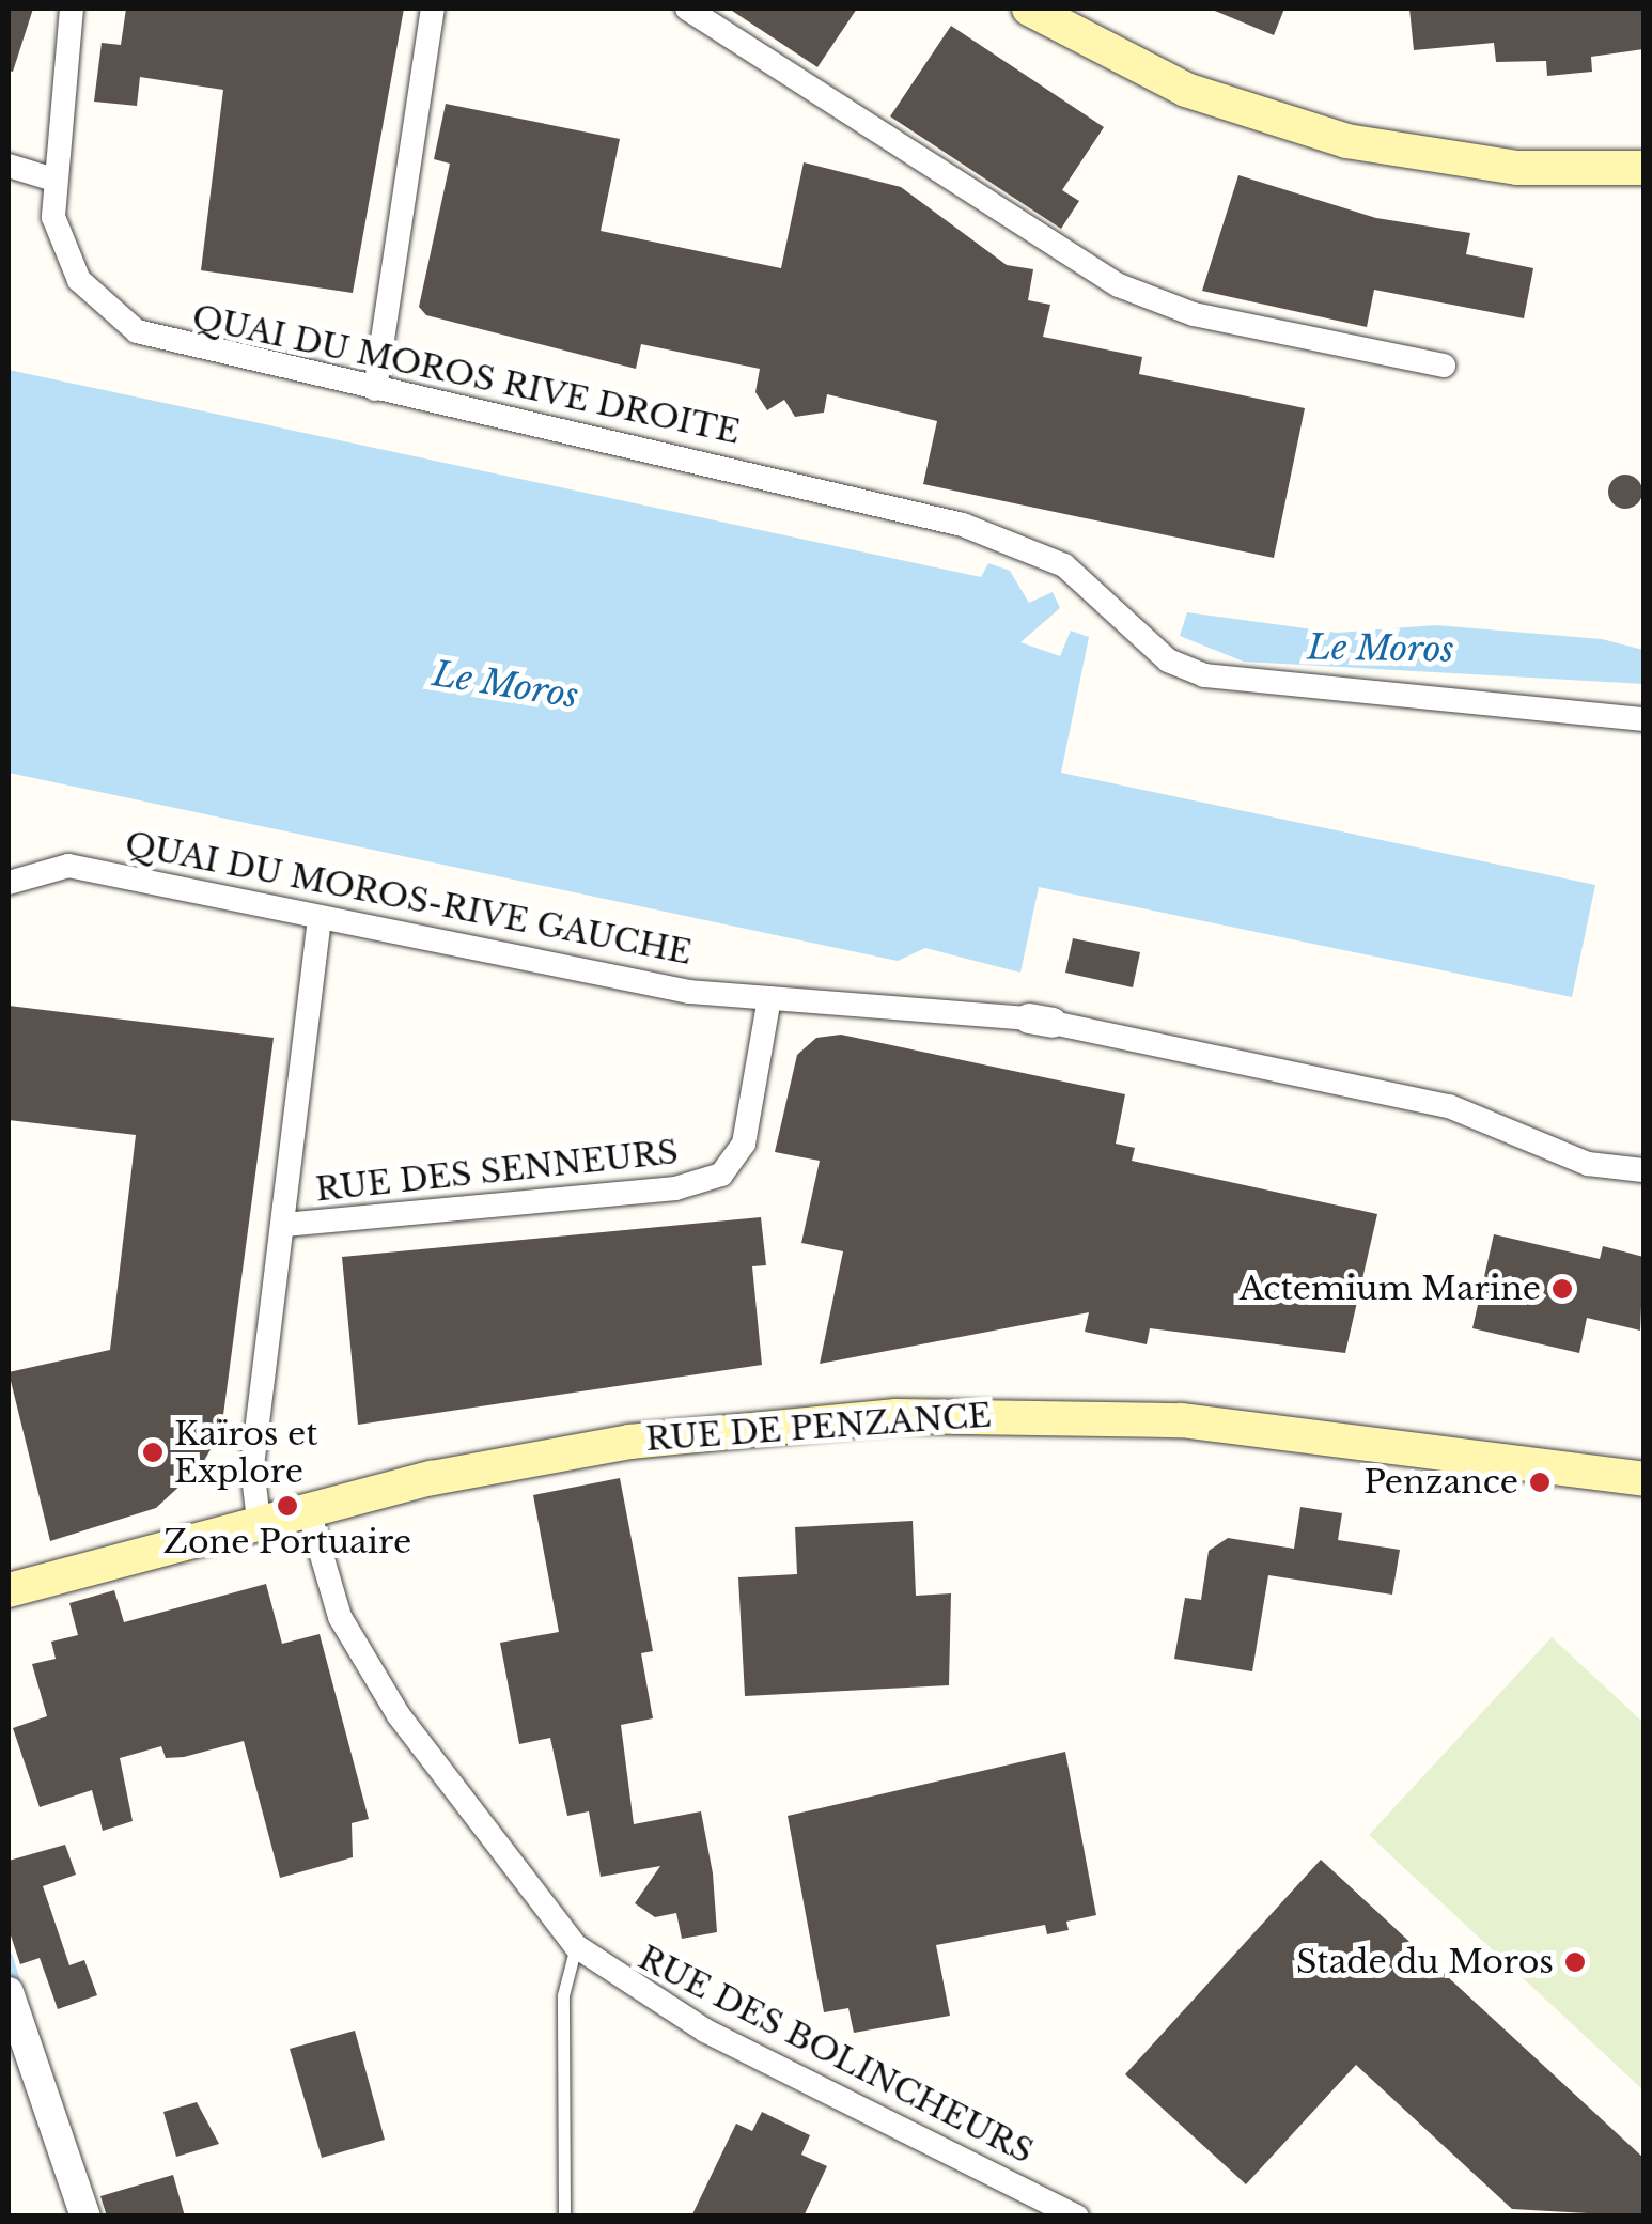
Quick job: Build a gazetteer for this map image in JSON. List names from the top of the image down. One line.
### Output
{"streets":{"main road":["RUE DE PENZANCE"],"street":["QUAI DU MOROS RIVE DROITE","QUAI DU MOROS-RIVE GAUCHE","RUE DES SENNEURS","RUE DES BOLINCHEURS"]},"crossings":[["QUAI DU MOROS-RIVE GAUCHE","RUE DES SENNEURS"],["RUE DES SENNEURS","RUE DE PENZANCE"],["RUE DE PENZANCE","RUE DES BOLINCHEURS"]],"water":["Le Moros"],"places":["Actemium Marine","Kaïros et Explore","Penzance","Zone Portuaire","Stade du Moros"]}
